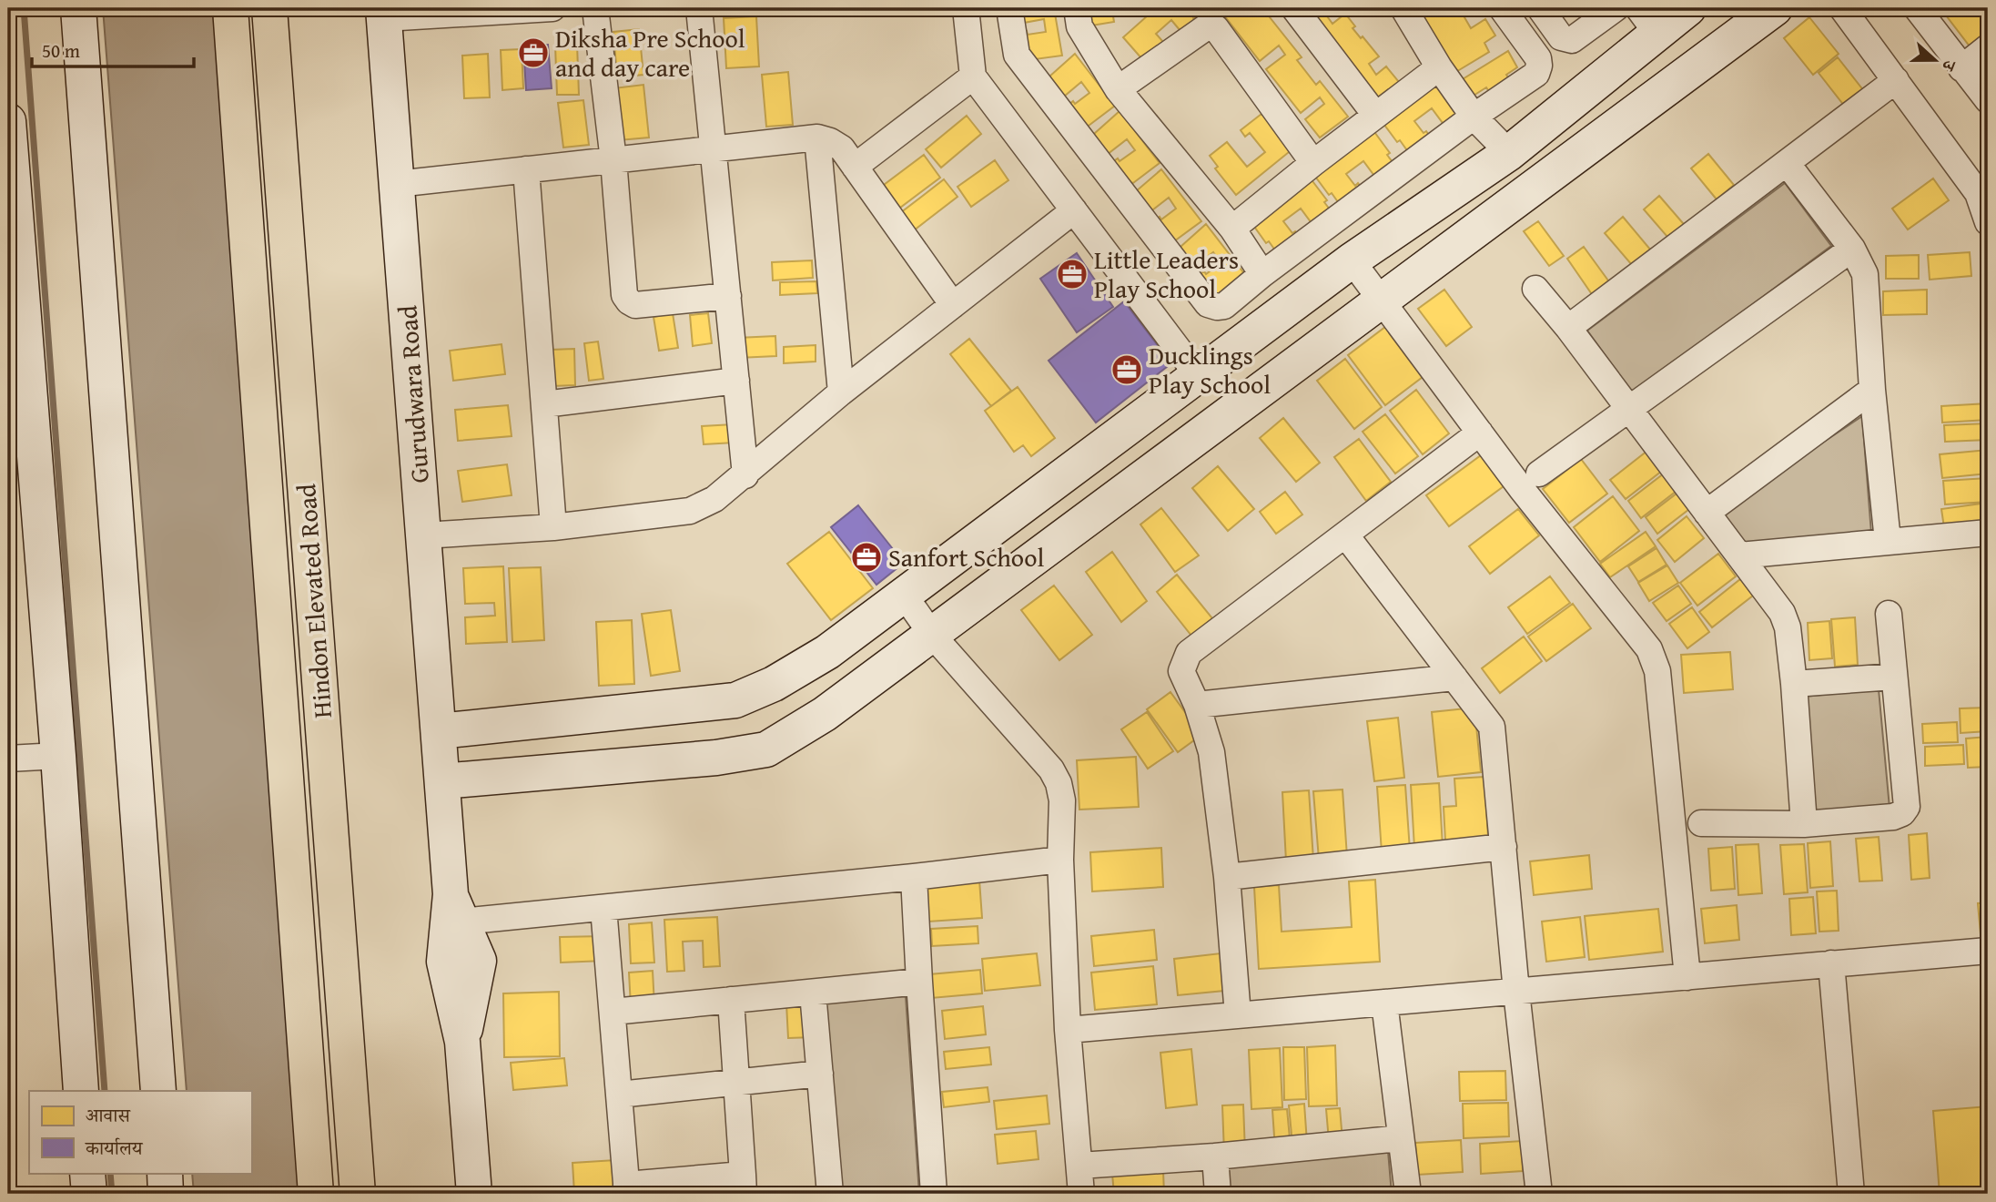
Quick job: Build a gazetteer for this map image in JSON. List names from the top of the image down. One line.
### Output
{"streets":{"highway":["Hindon Elevated Road"],"street":["Gurudwara Road"]},"places":{"office":["Diksha Pre School and day care","Little Leaders Play School","Ducklings Play School","Sanfort School"]},"legend":["आवास","कार्यालय"],"scale_bar":"50 m","north":"right"}
